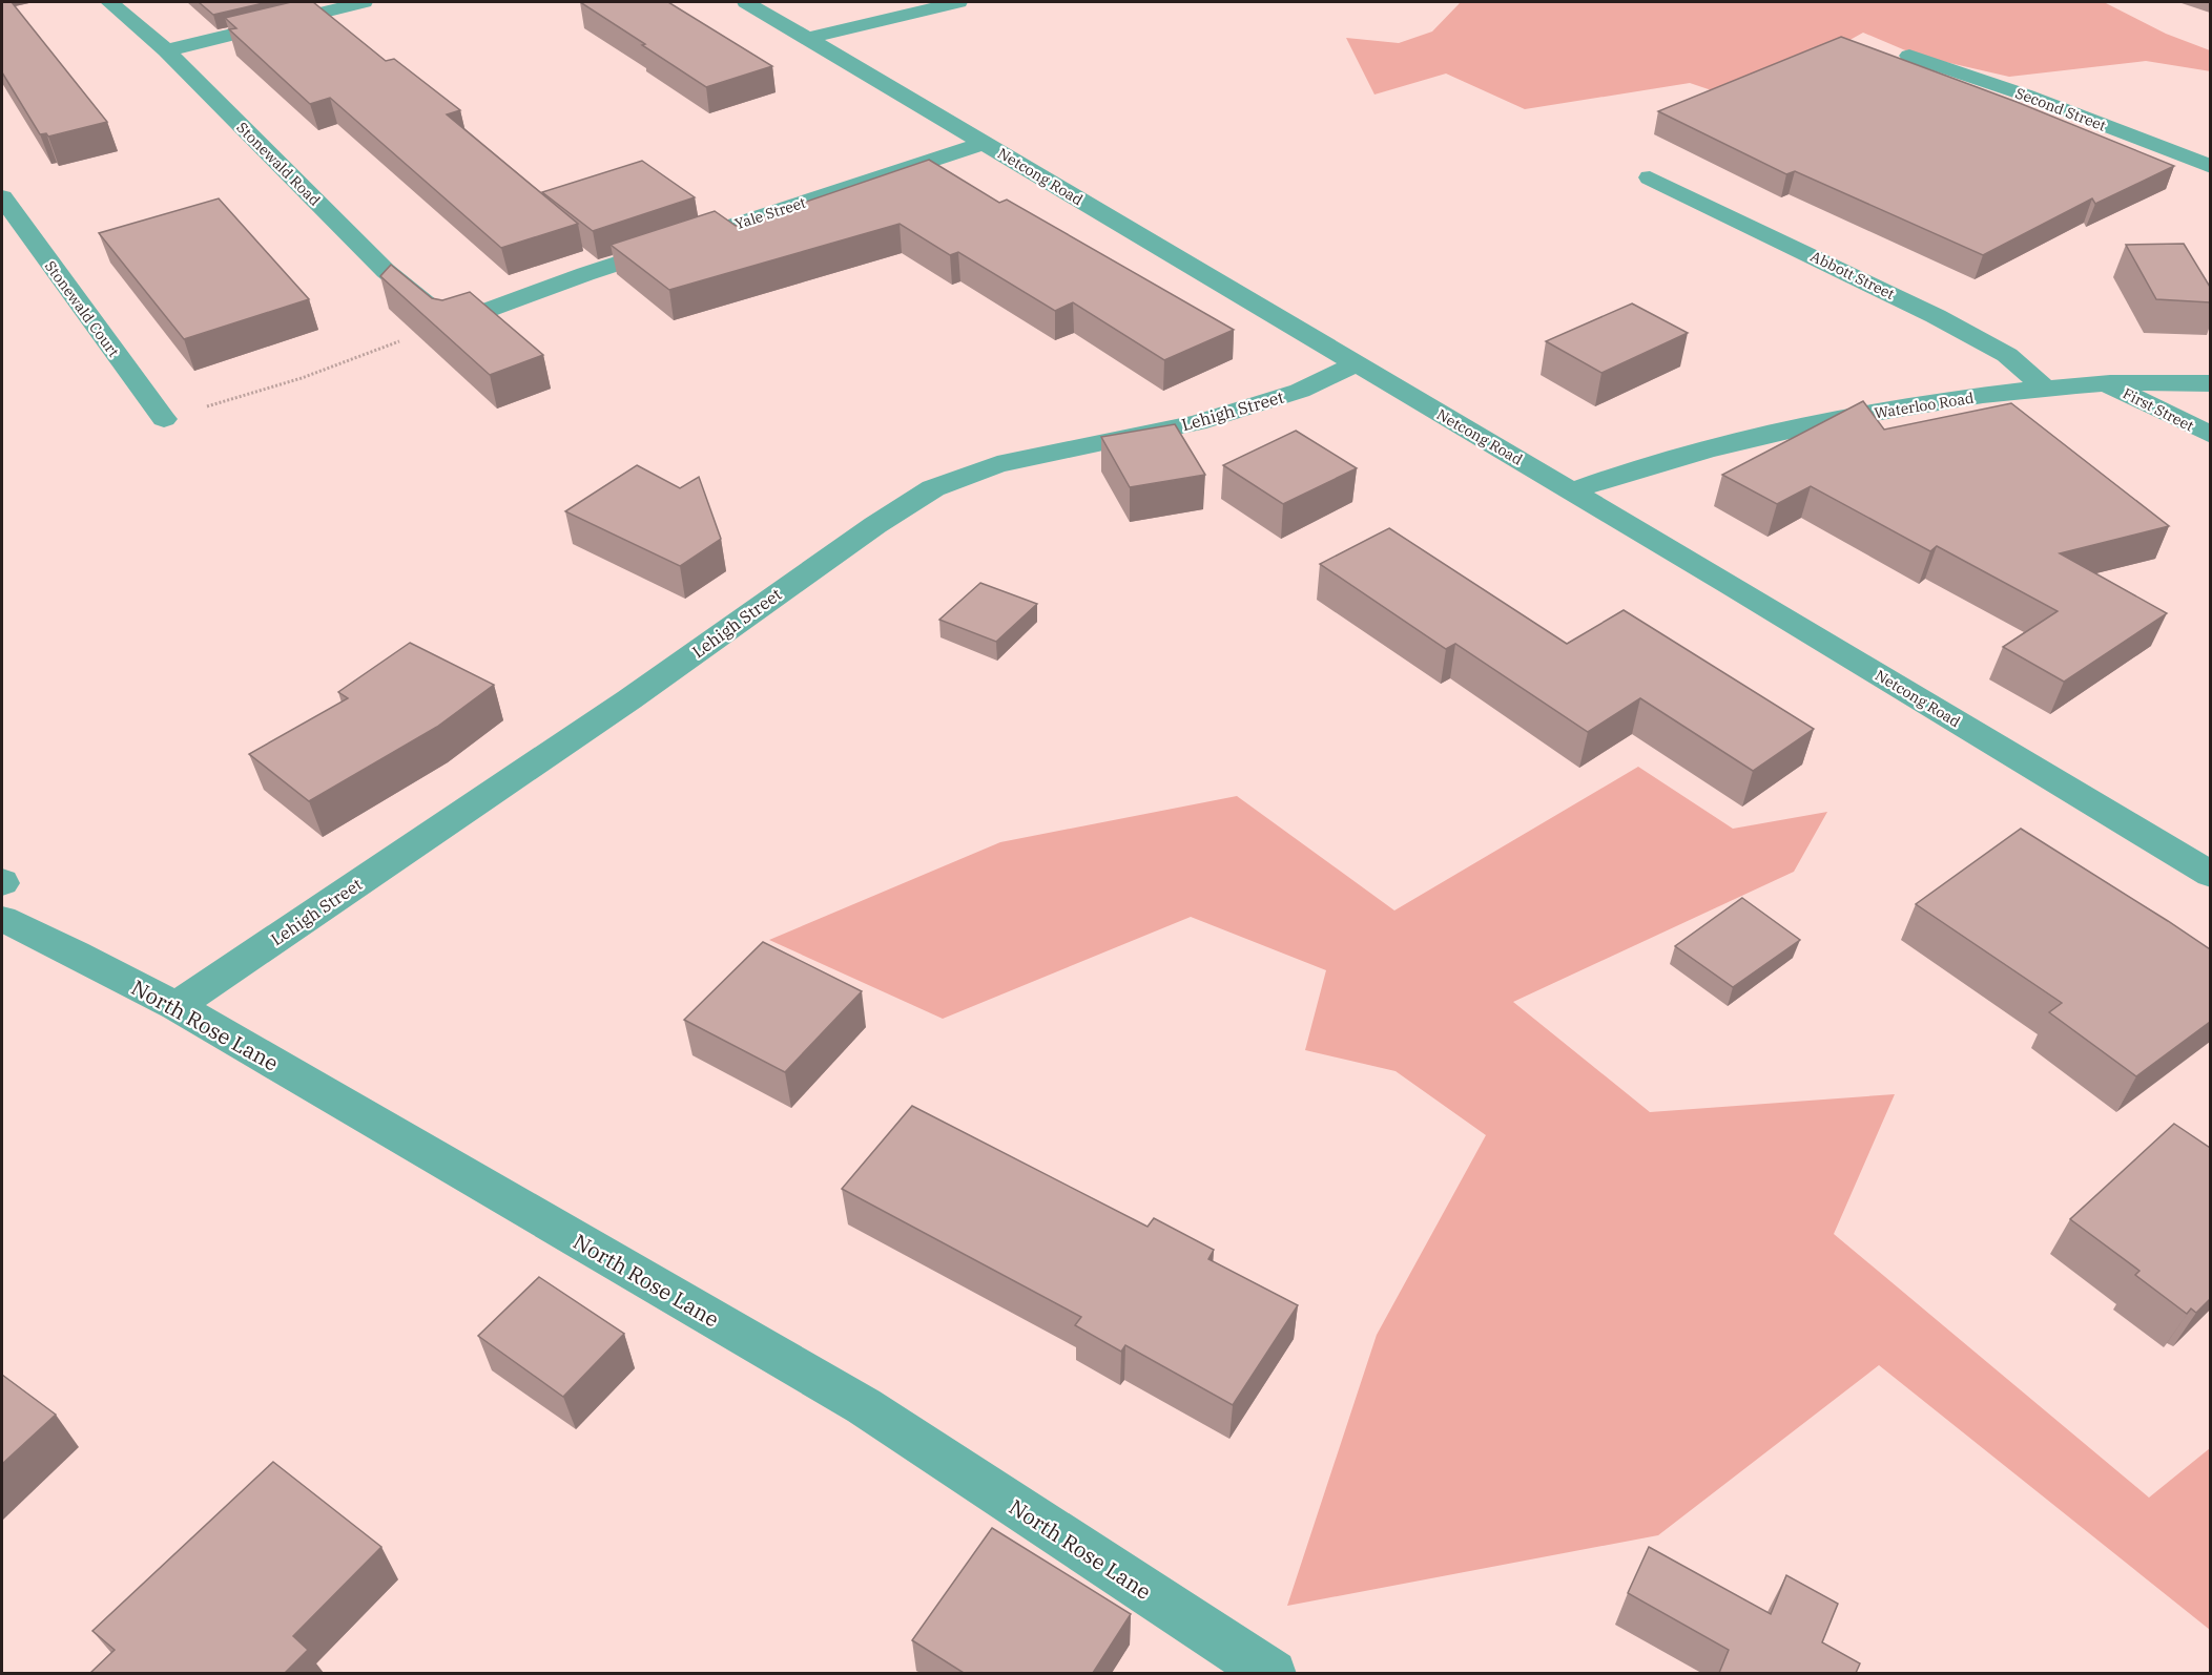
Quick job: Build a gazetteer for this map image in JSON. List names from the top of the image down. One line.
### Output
{"streets":{"street":["Second Street","Stonewald Road","Netcong Road","Yale Street","Abbott Street","Stonewald Court","Waterloo Road","First Street","Lehigh Street","North Rose Lane"]},"crossings":[["Stonewald Road","Yale Street"],["Netcong Road","Yale Street"],["Netcong Road","Waterloo Road"],["Netcong Road","Lehigh Street"],["Abbott Street","Waterloo Road"],["Waterloo Road","First Street"],["Lehigh Street","North Rose Lane"]]}
